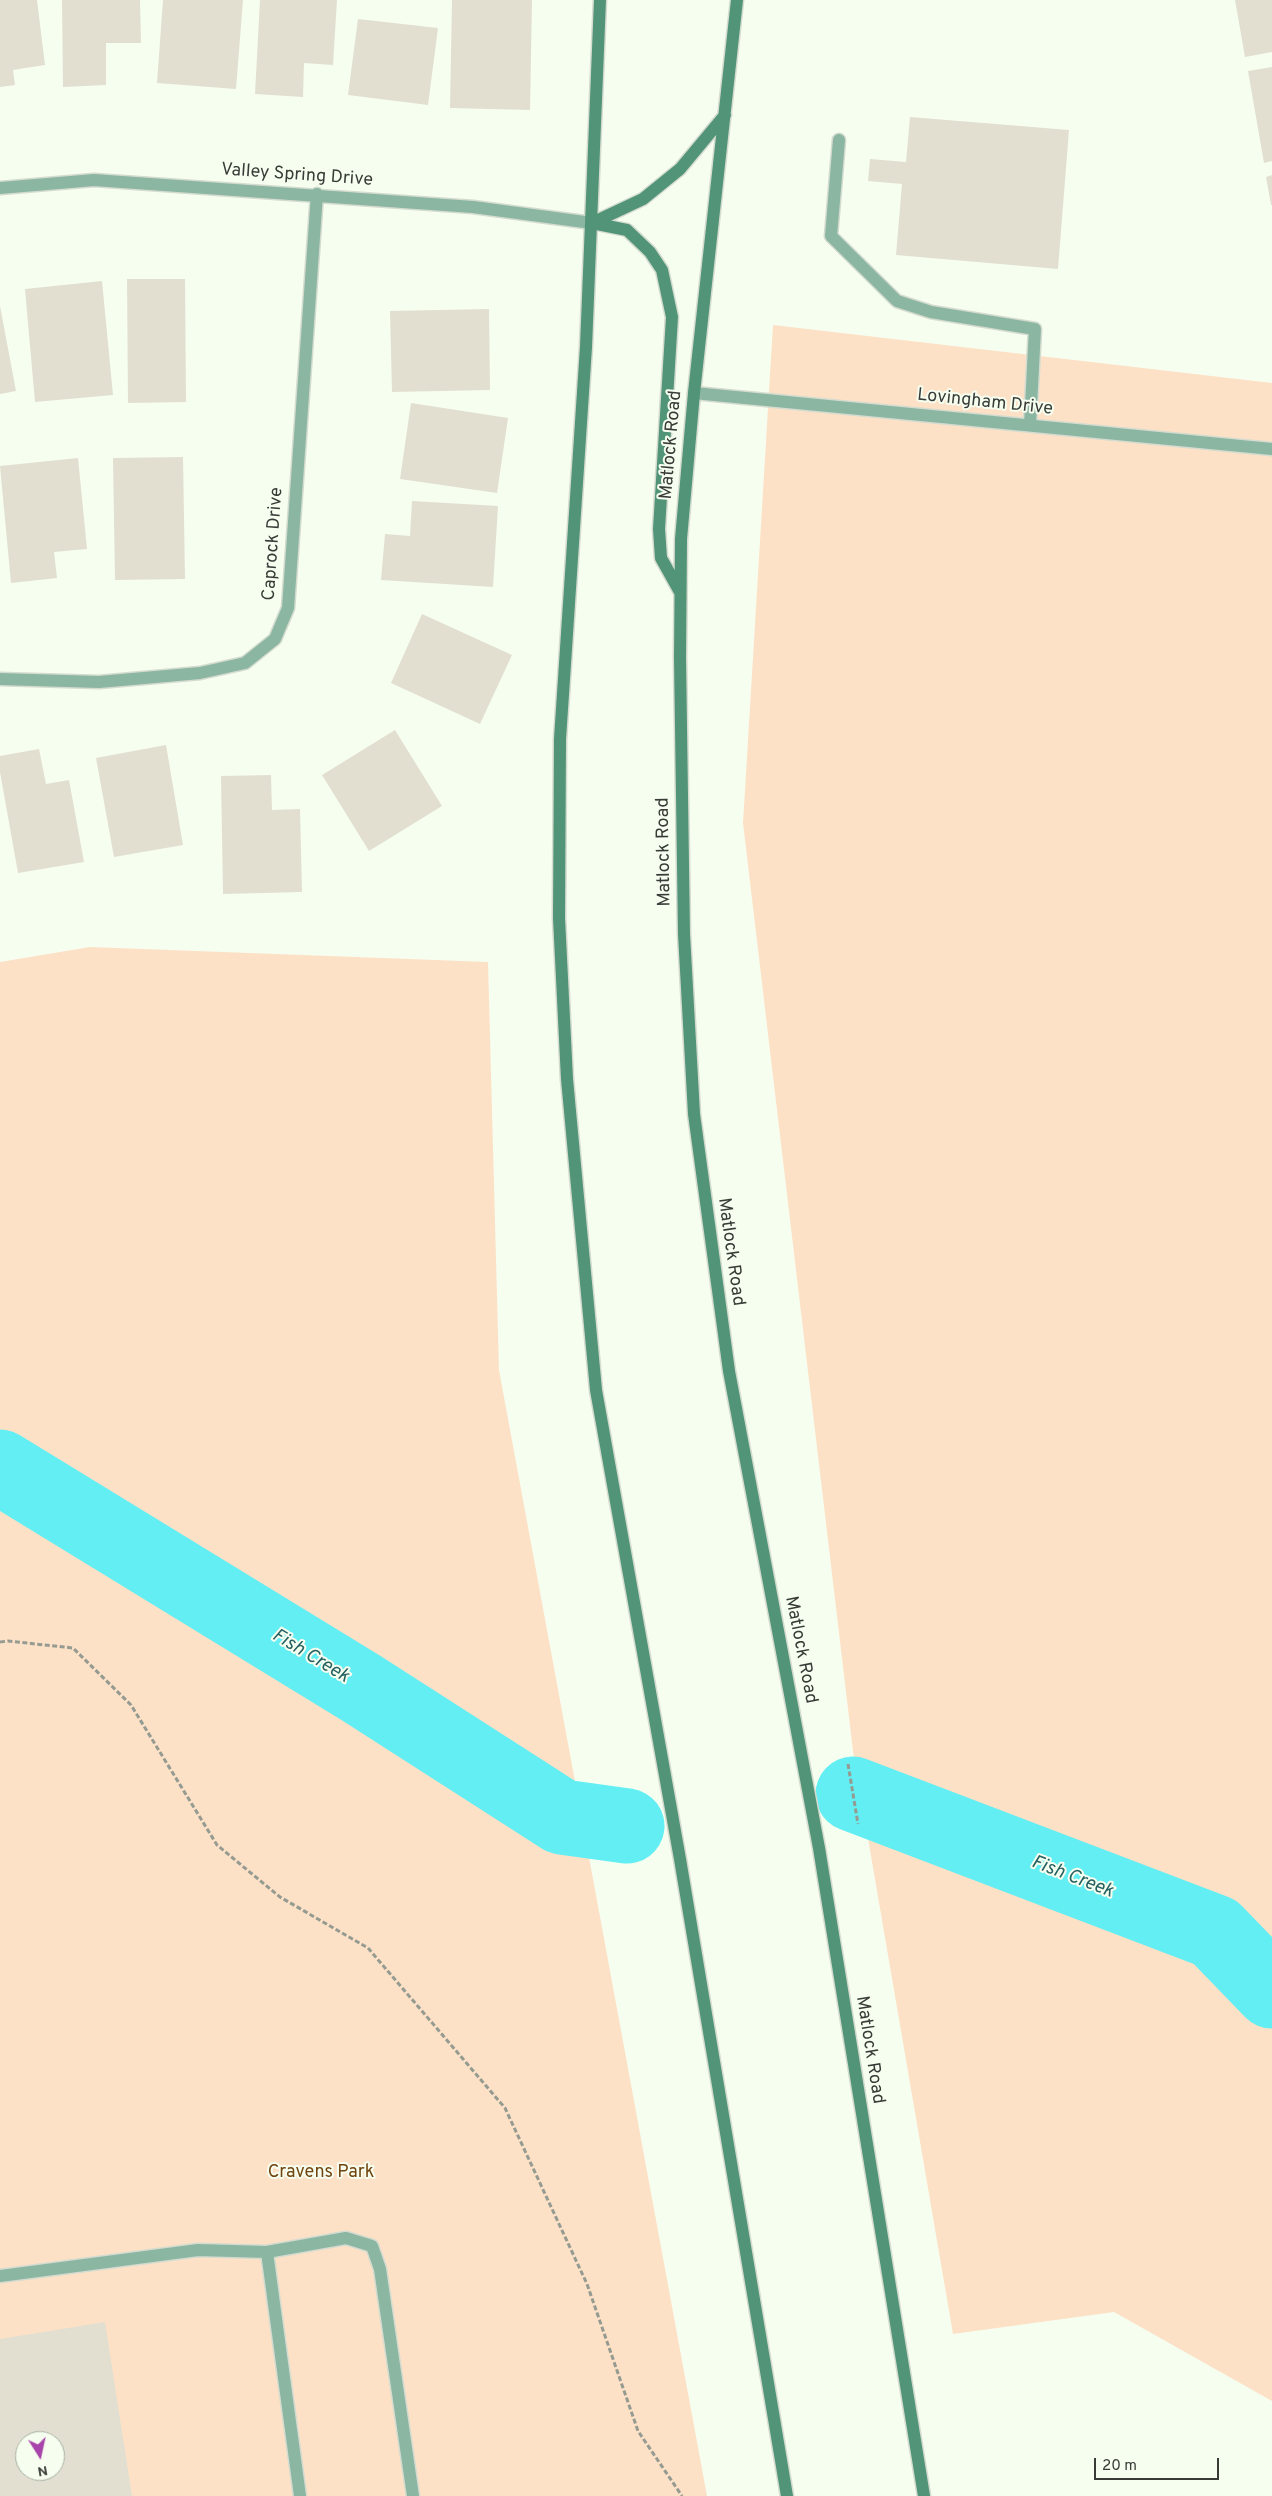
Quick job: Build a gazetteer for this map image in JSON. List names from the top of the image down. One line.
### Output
{"streets":{"main road":["Matlock Road"],"street":["Valley Spring Drive","Lovingham Drive","Caprock Drive"]},"crossings":[["Valley Spring Drive","Caprock Drive"],["Lovingham Drive","Matlock Road"]],"water":["Fish Creek"],"parks":["Cravens Park"],"scale_bar":"20 m","north":"bottom"}
